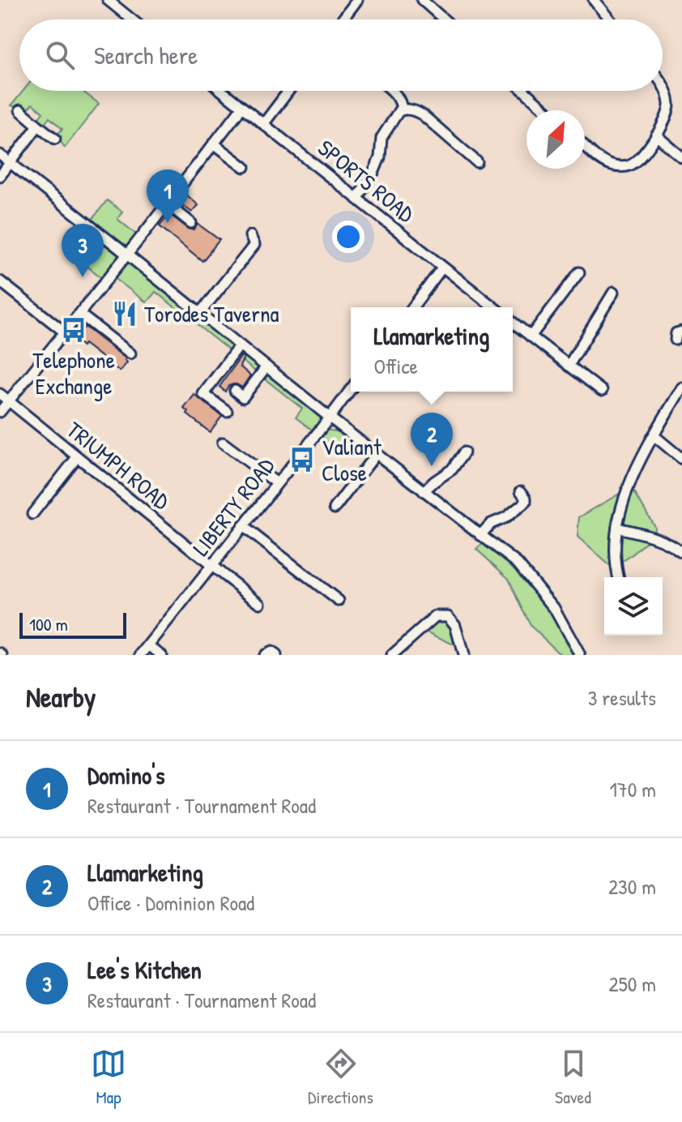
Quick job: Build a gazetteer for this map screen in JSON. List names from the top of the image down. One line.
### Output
{"streets":{"street":["SPORTS ROAD","TRIUMPH ROAD","LIBERTY ROAD"]},"crossings":[["TRIUMPH ROAD","LIBERTY ROAD"]],"places":{"restaurant":["Torodes Taverna"],"bus stop":["Telephone Exchange","Valiant Close"]},"scale_bar":"100 m","north":"top right","page":{"search":"Search here","pins":["1","3","2"],"popup":["Llamarketing","Office"],"scale":"100 m","heading":["Nearby","3 results"],"list":[{"mark":"1","name":"Domino's","note":"Restaurant · Tournament Road","value":"170 m"},{"mark":"2","name":"Llamarketing","note":"Office · Dominion Road","value":"230 m"},{"mark":"3","name":"Lee's Kitchen","note":"Restaurant · Tournament Road","value":"250 m"}],"nav":["Map","Directions","Saved"]}}
